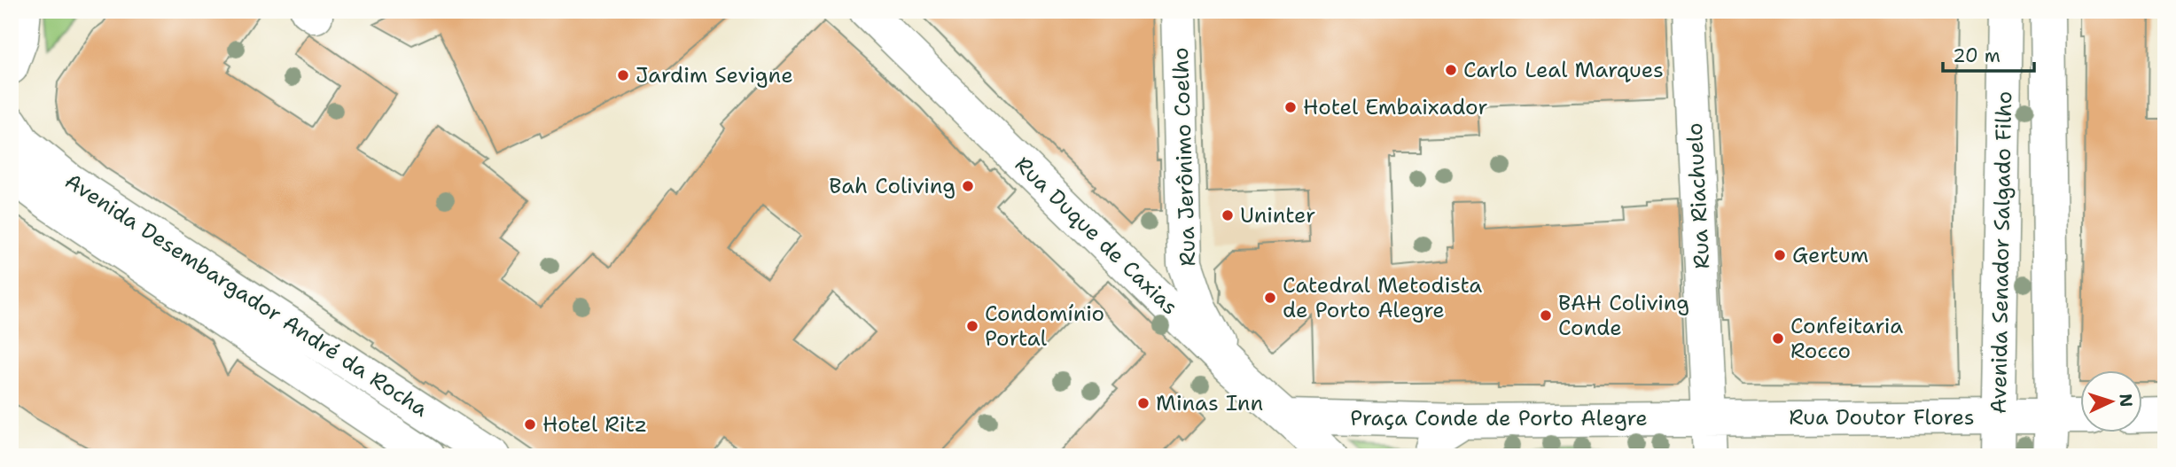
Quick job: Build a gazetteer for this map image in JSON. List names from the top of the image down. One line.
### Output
{"streets":{"street":["Rua Jerônimo Coelho","Rua Riachuelo","Rua Duque de Caxias","Avenida Senador Salgado Filho","Avenida Desembargador André da Rocha","Rua Doutor Flores","Praça Conde de Porto Alegre"]},"crossings":[["Rua Jerônimo Coelho","Rua Duque de Caxias"],["Rua Riachuelo","Rua Doutor Flores"],["Rua Riachuelo","Praça Conde de Porto Alegre"],["Rua Duque de Caxias","Praça Conde de Porto Alegre"],["Avenida Senador Salgado Filho","Rua Doutor Flores"],["Rua Doutor Flores","Praça Conde de Porto Alegre"]],"places":["Carlo Leal Marques","Jardim Sevigne","Hotel Embaixador","Bah Coliving","Uninter","Gertum","Catedral Metodista de Porto Alegre","BAH Coliving Conde","Condomínio Portal","Confeitaria Rocco","Minas Inn","Hotel Ritz"],"scale_bar":"20 m","north":"right"}
